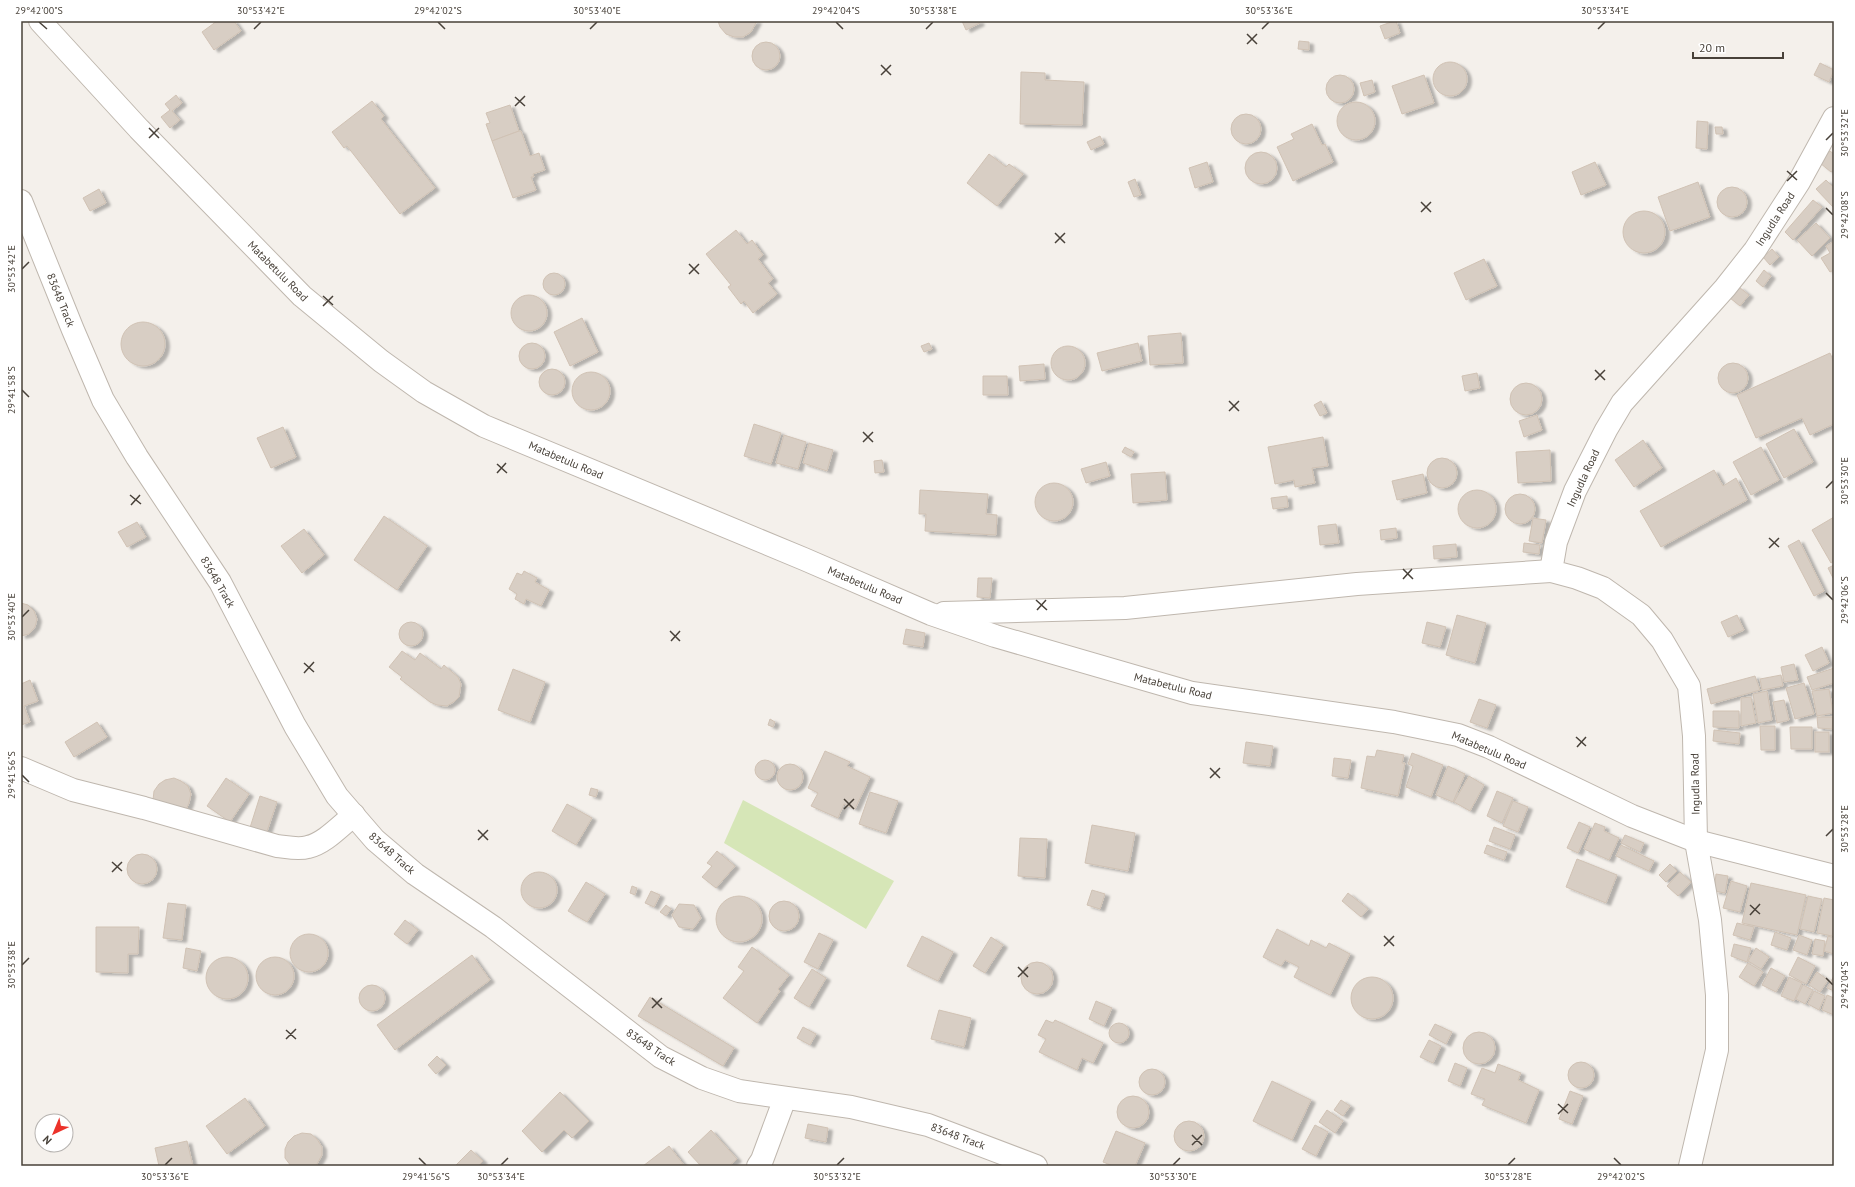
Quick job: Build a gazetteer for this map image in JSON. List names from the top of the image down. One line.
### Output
{"streets":{"street":["Ingudla Road","Matabetulu Road","83648 Track"]},"crossings":[["Ingudla Road","Matabetulu Road"]],"scale_bar":"20 m","north":"bottom left","coordinates":["29°42'00\"S","30°53'42\"E","29°42'02\"S","30°53'40\"E","29°42'04\"S","30°53'38\"E","30°53'36\"E","30°53'34\"E","30°53'32\"E","29°42'08\"S","29°41'58\"S","30°53'30\"E","29°42'06\"S","29°41'56\"S","30°53'28\"E"]}
